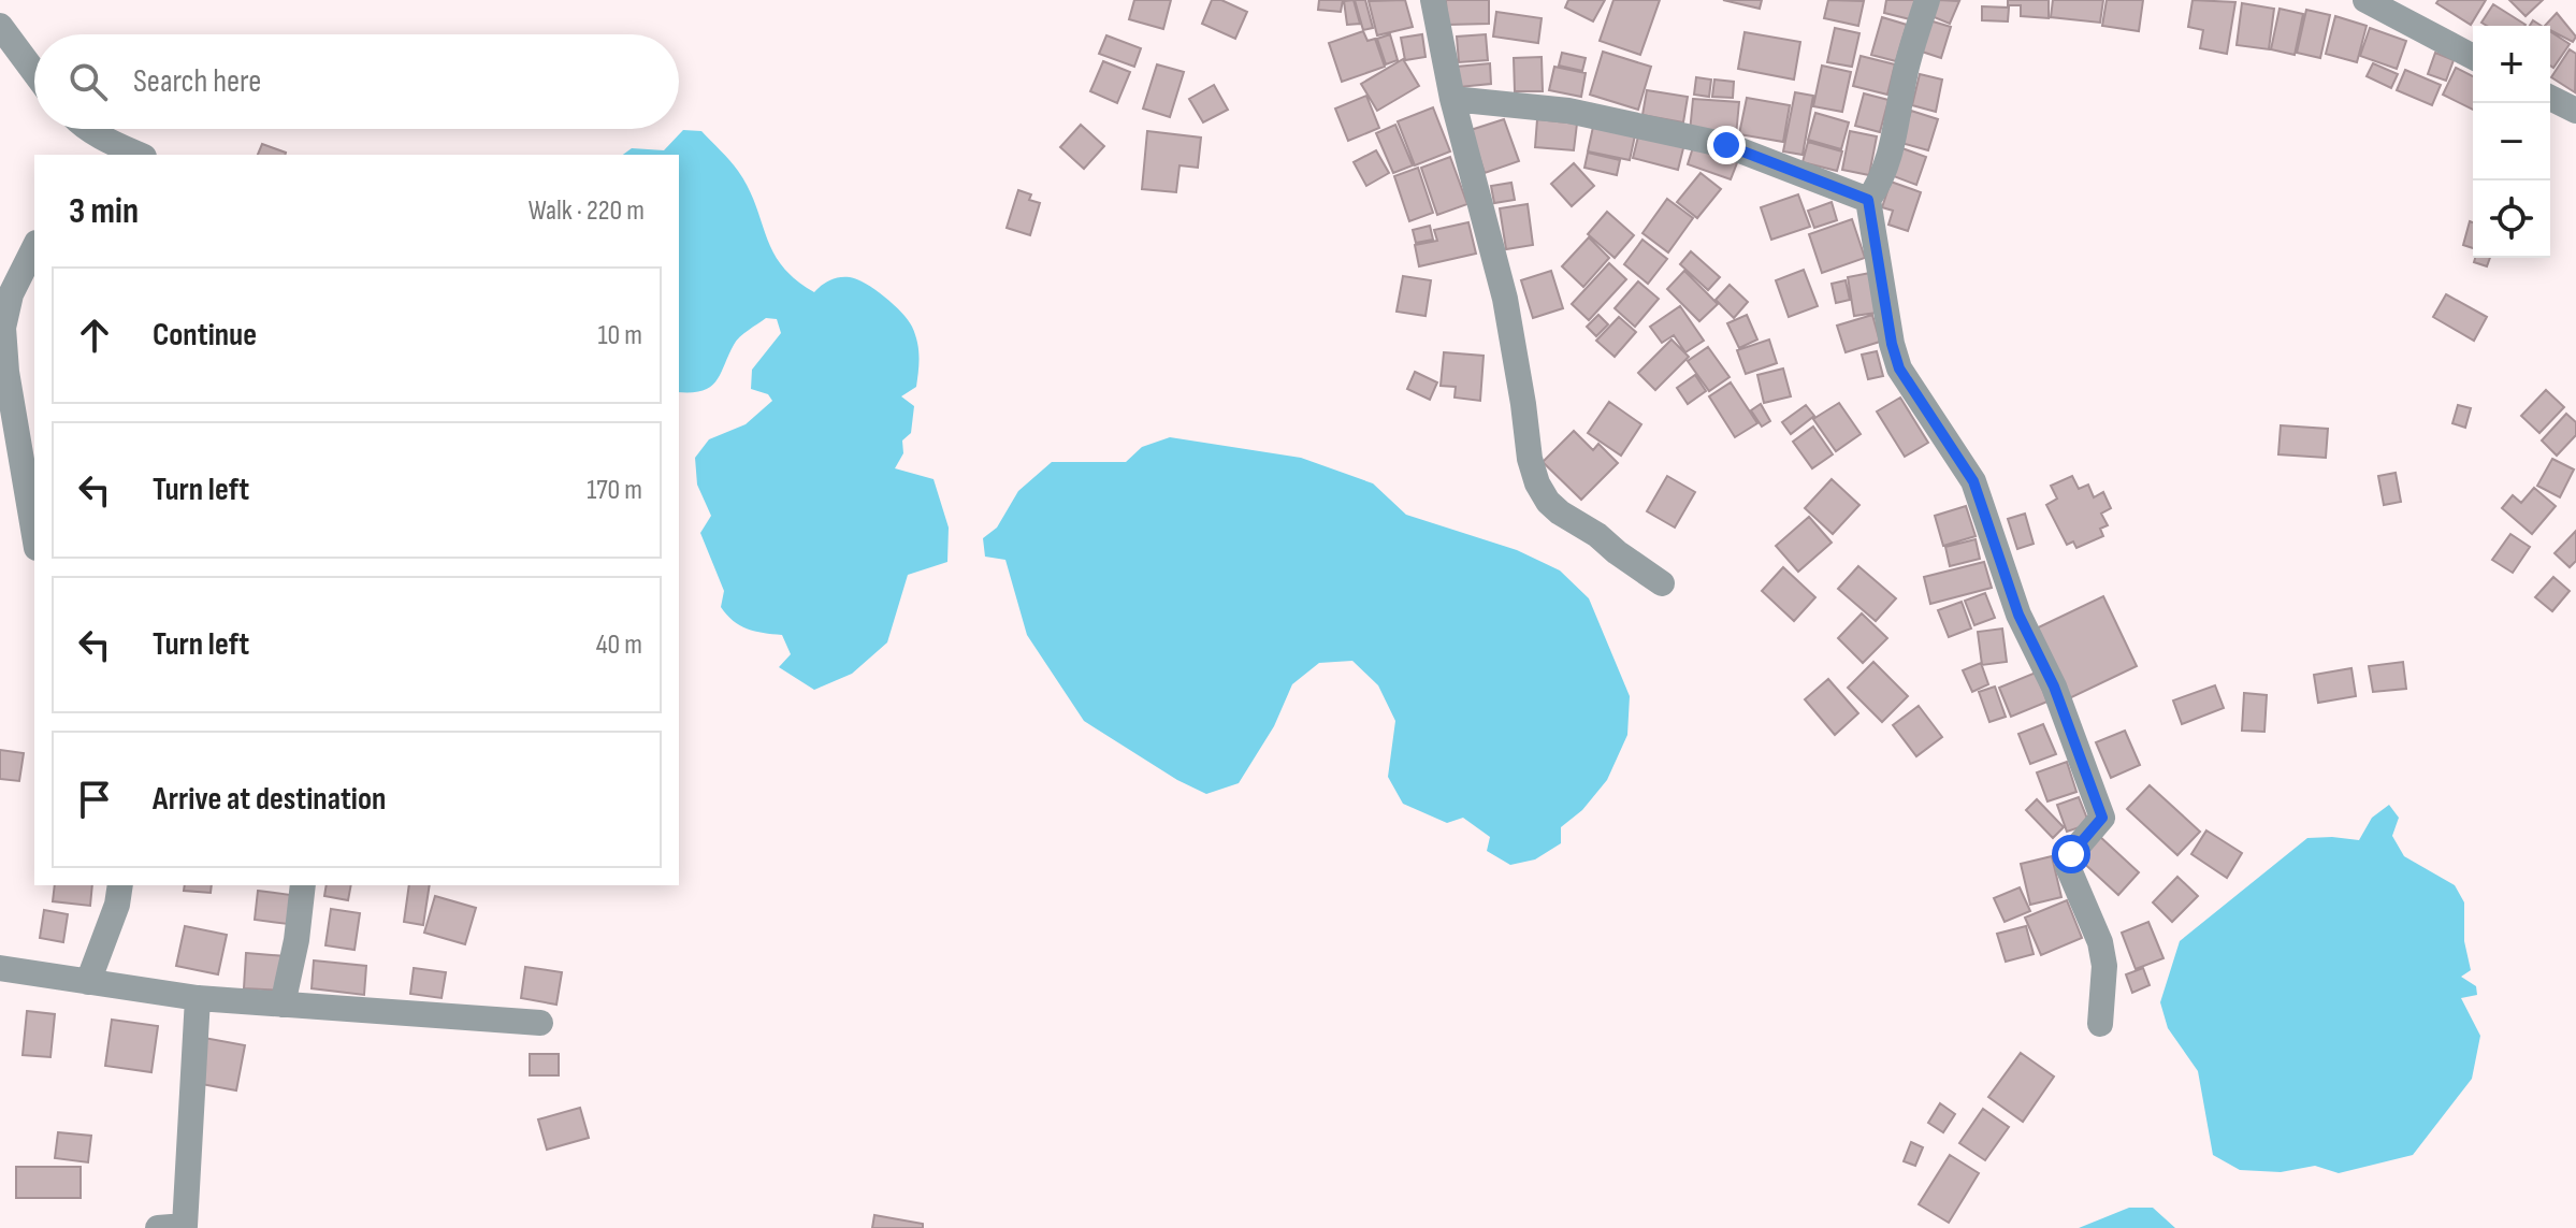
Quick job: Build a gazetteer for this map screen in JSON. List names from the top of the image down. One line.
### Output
{"page":{"map_buttons":["+","−"],"search":"Search here","heading":["3 min","Walk · 220 m"],"list":[["Continue","10 m"],["Turn left","170 m"],["Turn left","40 m"],"Arrive at destination"]}}
